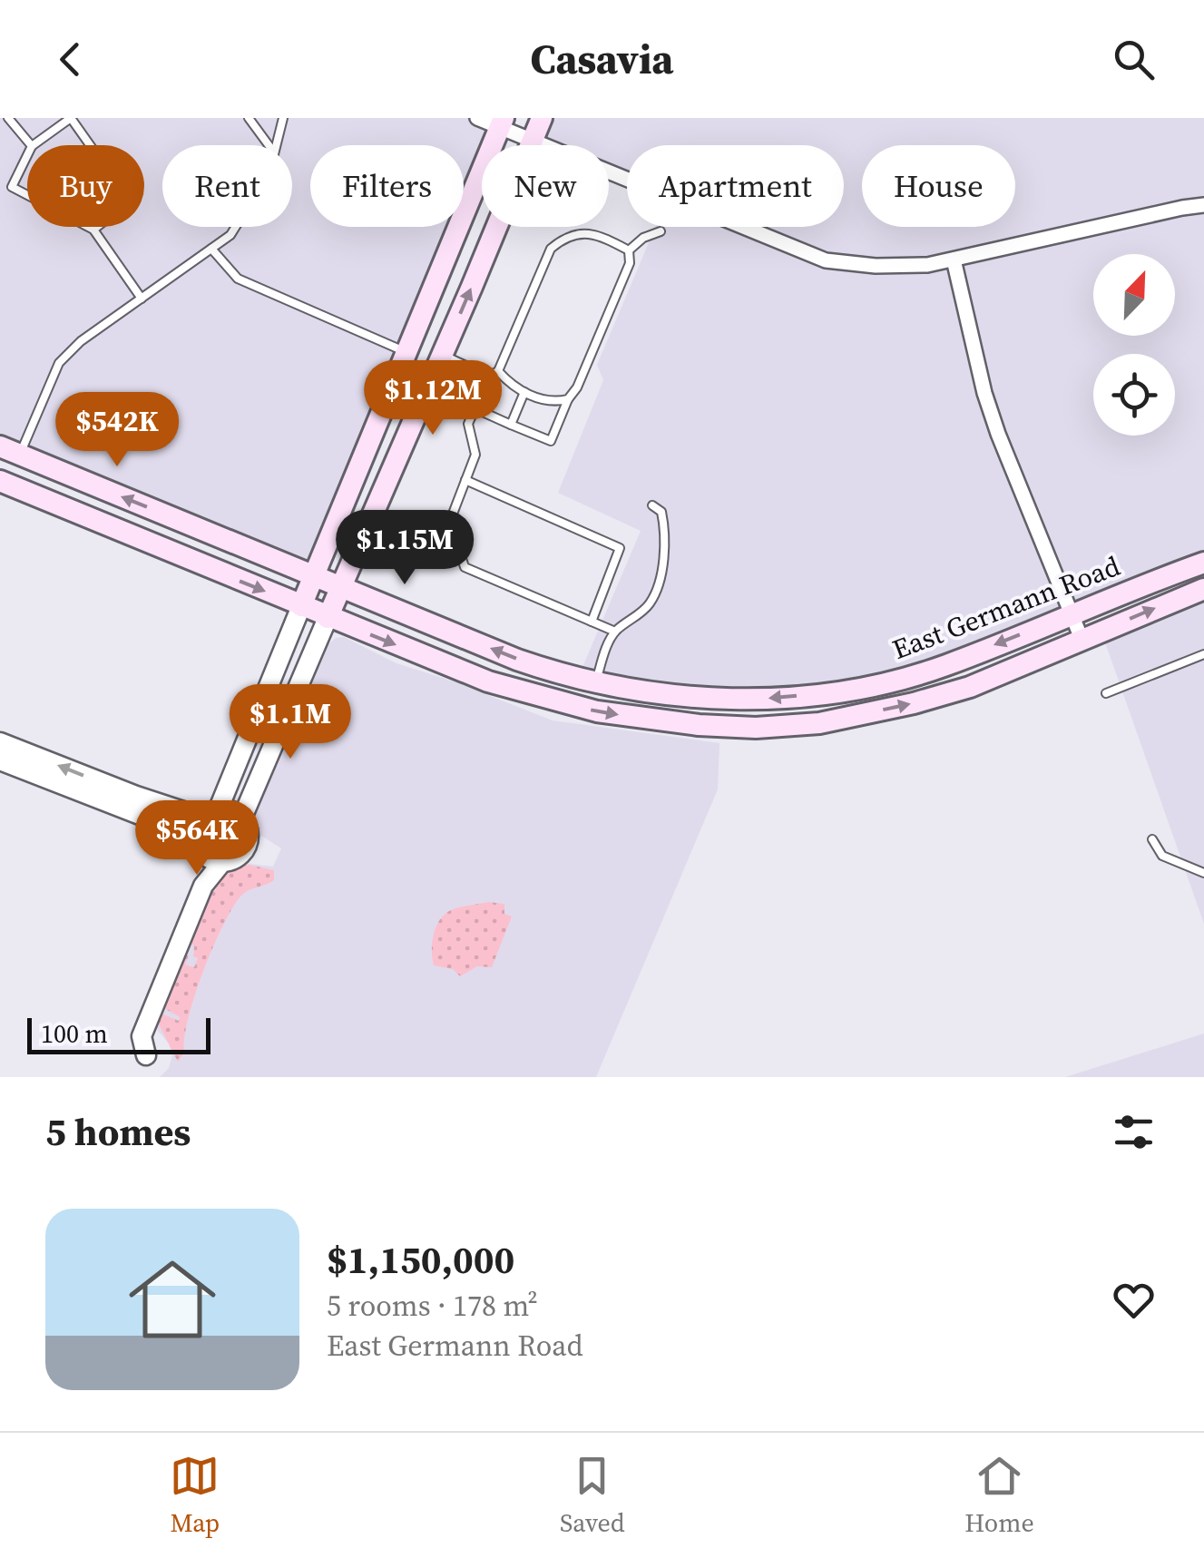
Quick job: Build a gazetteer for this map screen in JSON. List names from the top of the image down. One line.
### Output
{"streets":{"main road":["East Germann Road"]},"scale_bar":"100 m","north":"top right","page":{"header":"Casavia","chip":["Buy","Rent","Filters","New","Apartment","House"],"price":["$1.12M","$542K","$1.15M","$1.1M","$564K"],"scale":"100 m","heading":"5 homes","list":[{"name":"$1,150,000","note":"5 rooms · 178 m² · East Germann Road"}],"tabs":["Map","Saved","Home"]}}
